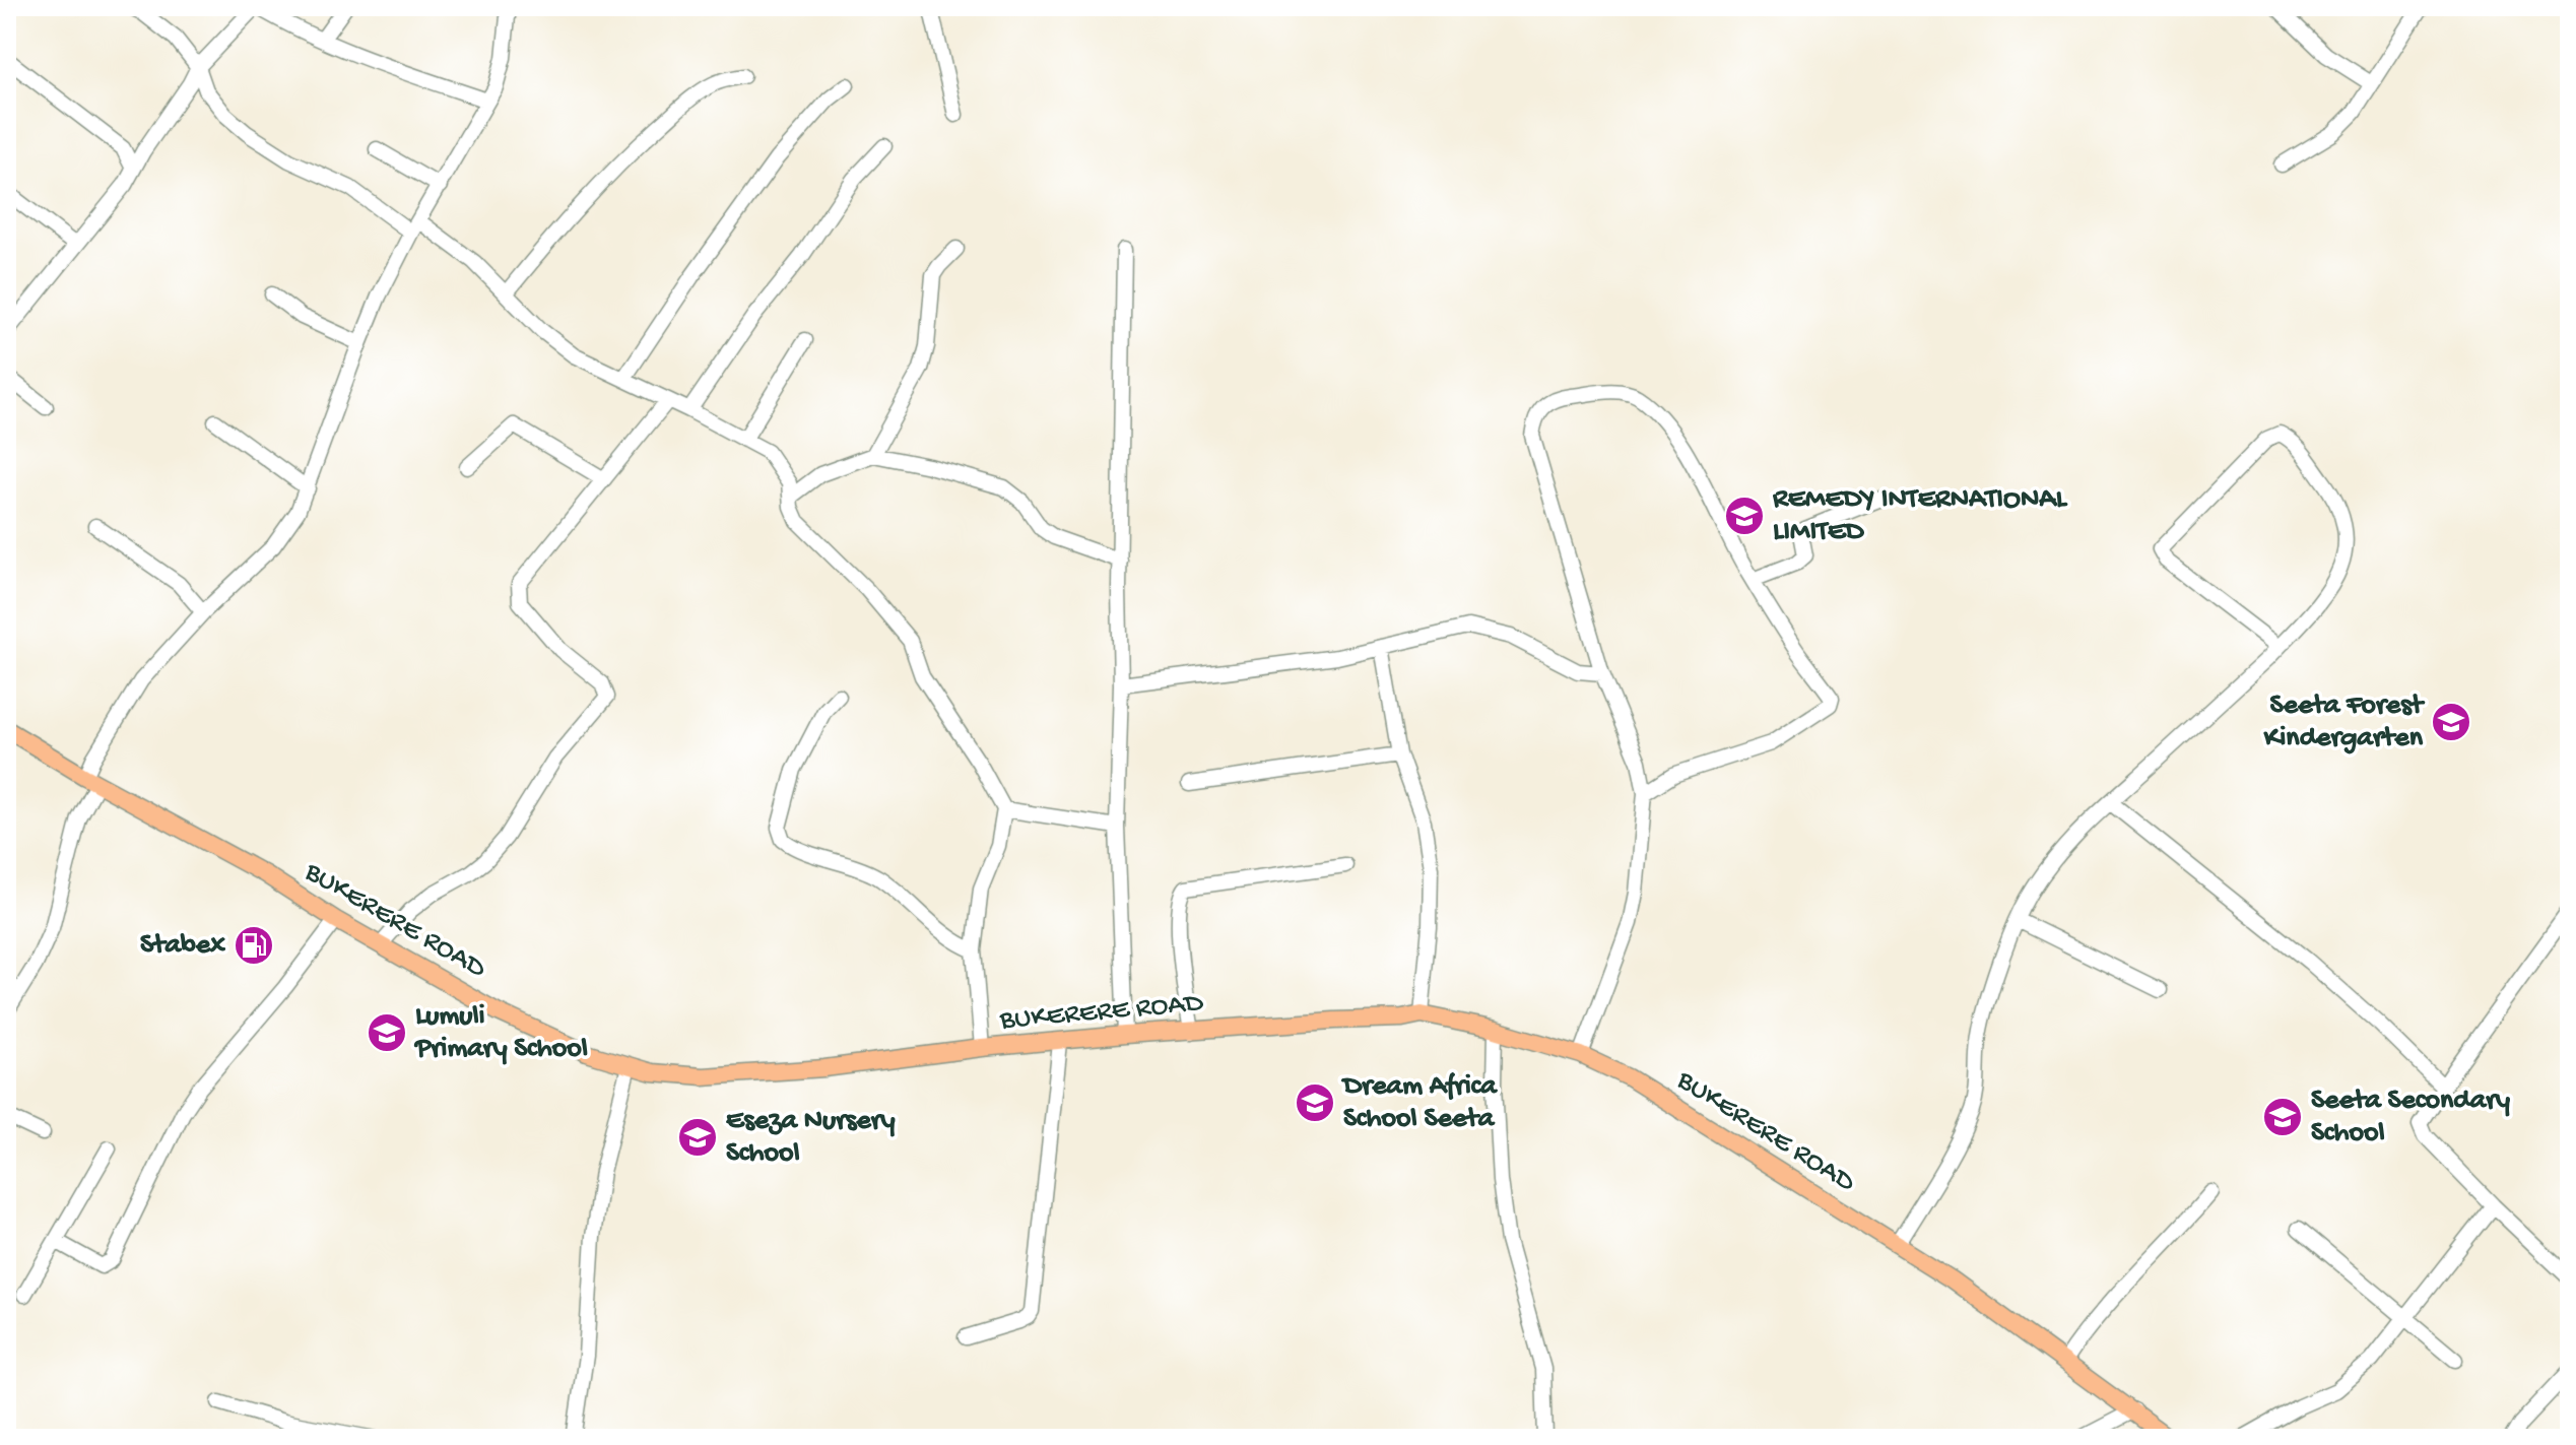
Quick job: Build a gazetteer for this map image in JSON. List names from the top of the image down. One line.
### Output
{"streets":{"main road":["BUKERERE ROAD"]},"places":{"school or university":["REMEDY INTERNATIONAL LIMITED","Seeta Forest Kindergarten","Lumuli Primary School","Dream Africa School Seeta","Seeta Secondary School","Eseza Nursery School"],"fuel station":["Stabex"]}}
